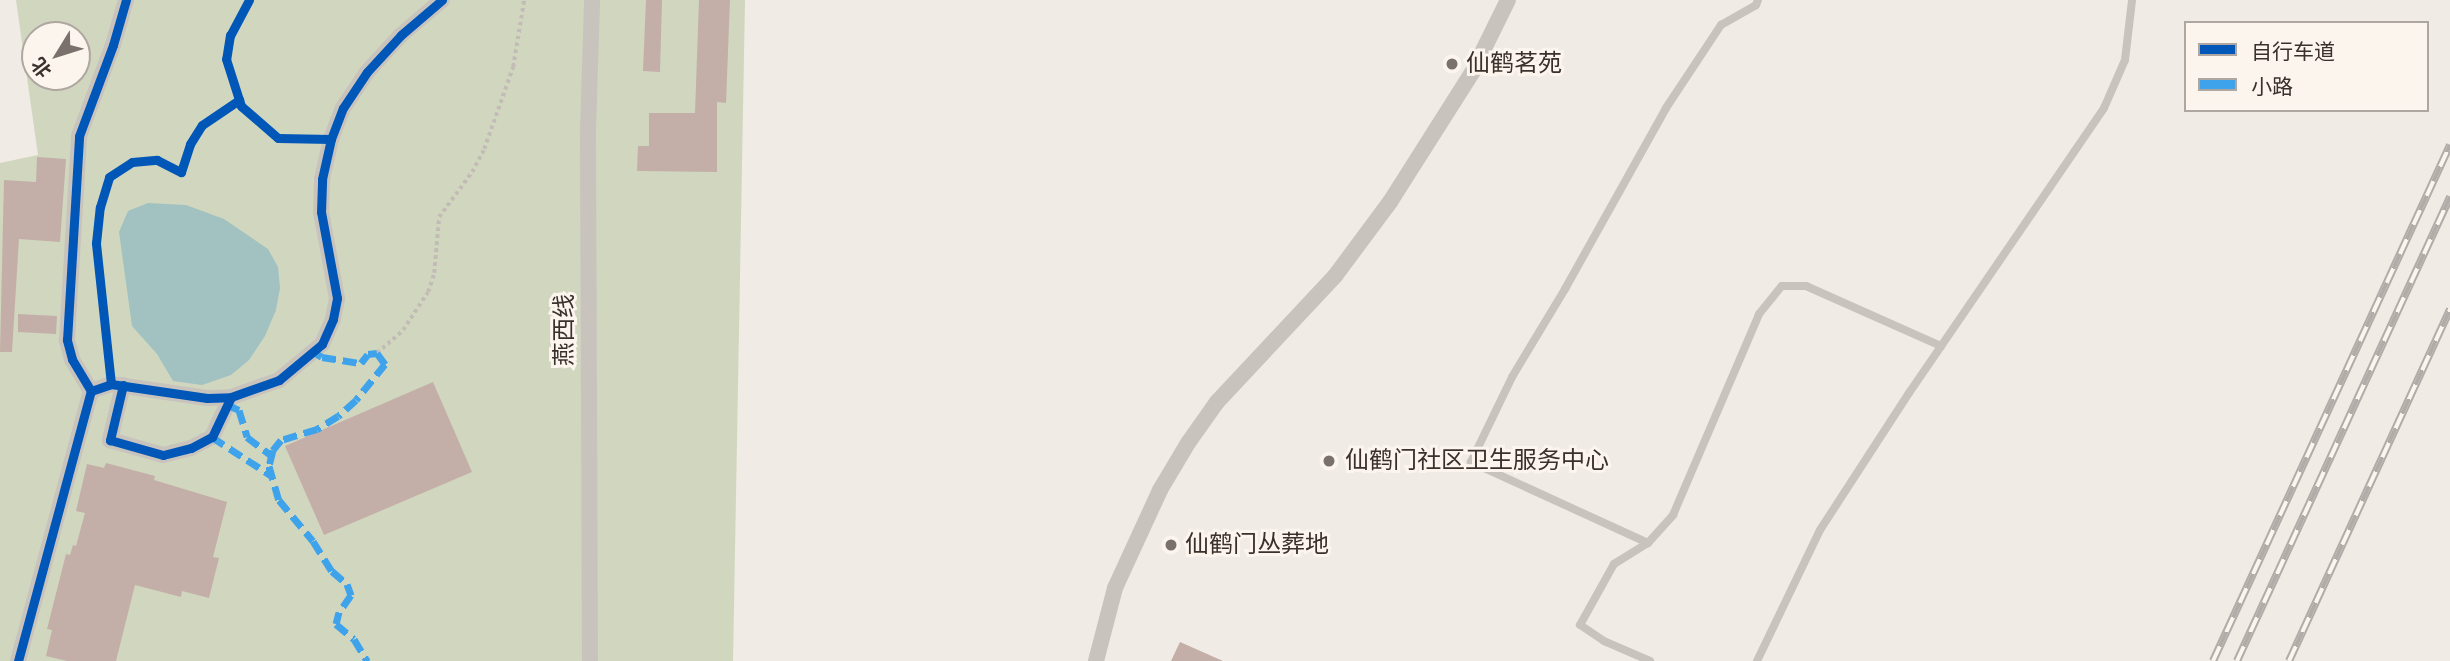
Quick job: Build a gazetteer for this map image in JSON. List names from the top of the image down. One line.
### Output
{"streets":{"street":["燕西线"]},"places":["仙鹤茗苑","仙鹤门社区卫生服务中心","仙鹤门丛葬地"],"legend":["自行车道","小路"],"north":"bottom left"}
